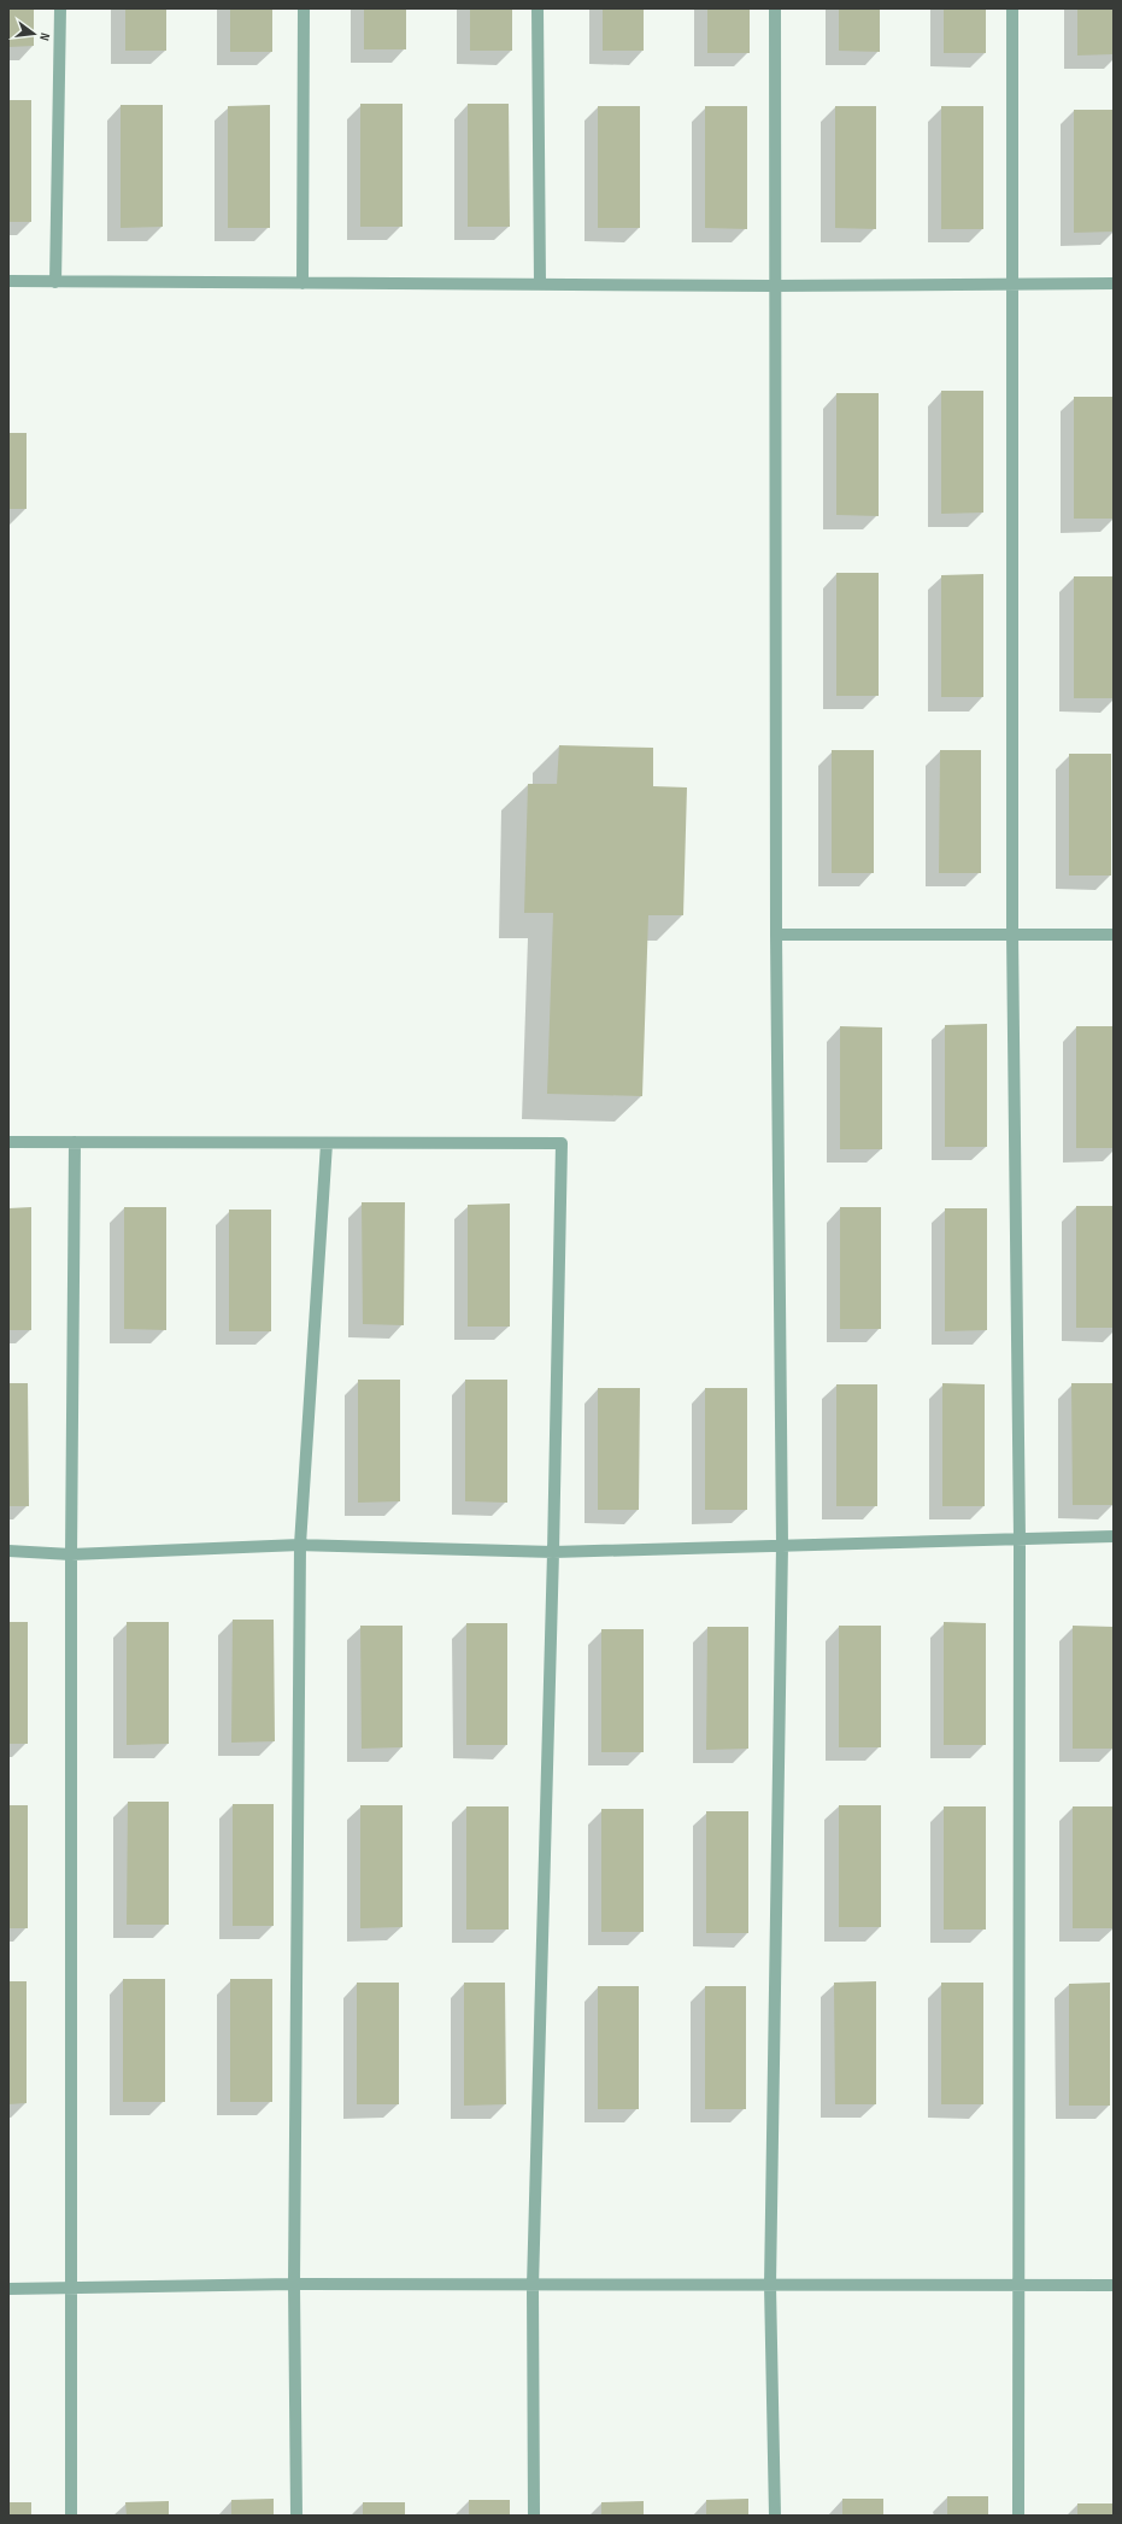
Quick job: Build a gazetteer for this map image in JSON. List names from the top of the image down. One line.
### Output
{"north":"right"}
